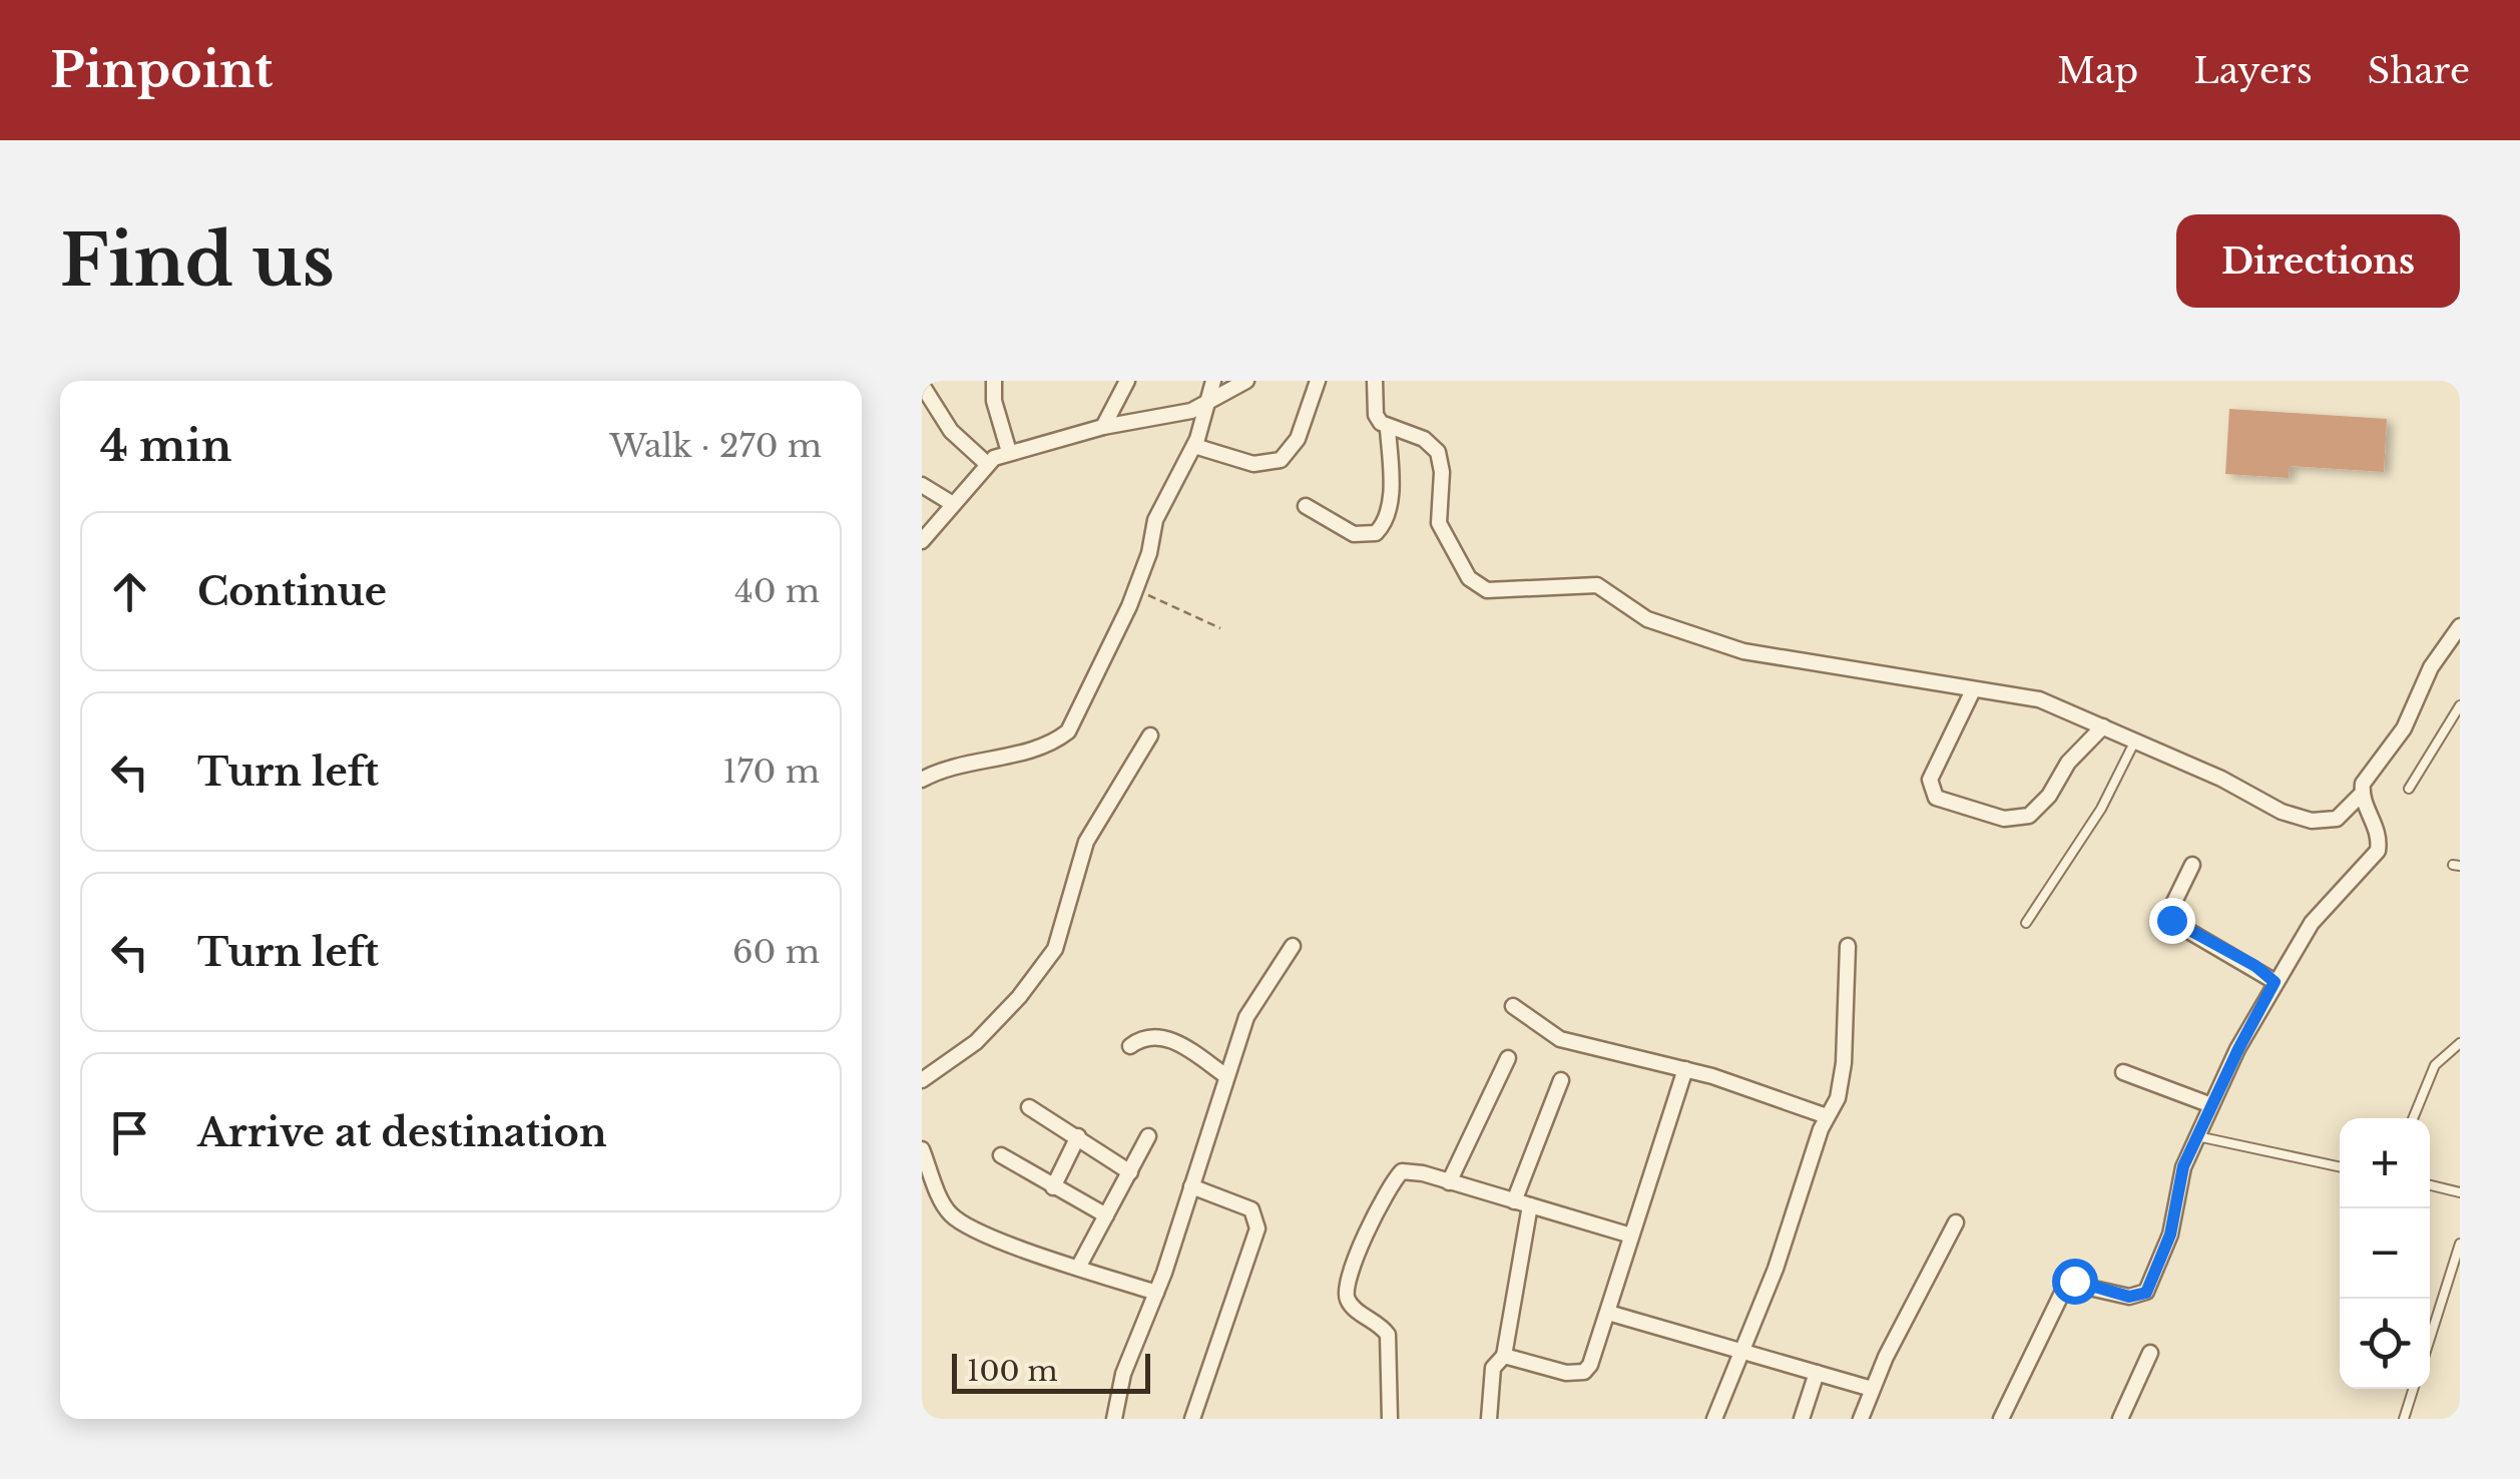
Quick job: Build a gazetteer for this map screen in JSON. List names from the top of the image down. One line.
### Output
{"scale_bar":"100 m","page":{"header":"Pinpoint","nav":["Map","Layers","Share"],"buttons":"Directions","title":"Find us","heading":["4 min","Walk · 270 m"],"list":[["Continue","40 m"],["Turn left","170 m"],["Turn left","60 m"],"Arrive at destination"],"map_buttons":["+","−"],"scale":"100 m"}}
